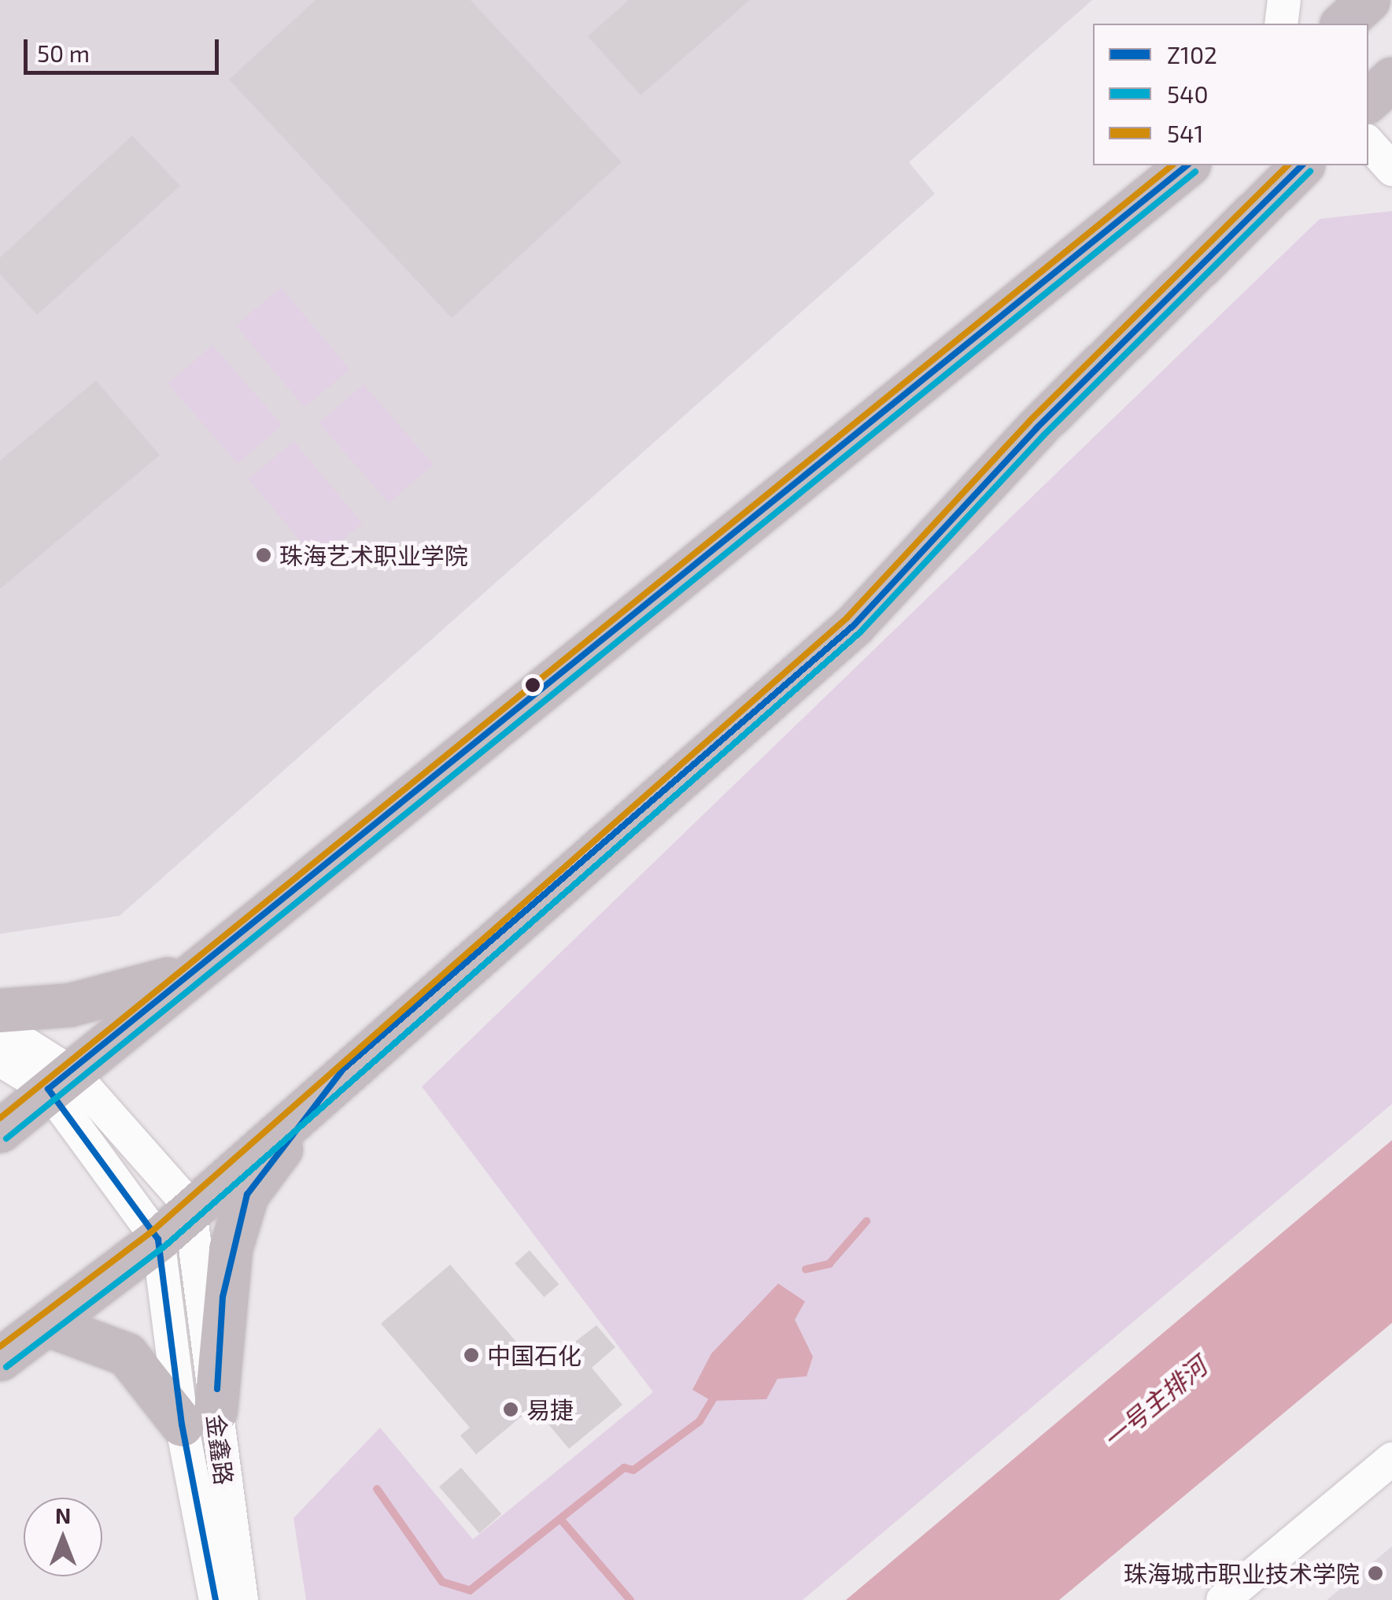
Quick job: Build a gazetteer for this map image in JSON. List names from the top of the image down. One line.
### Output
{"streets":{"street":["金鑫路"]},"water":["一号主排河"],"places":["珠海艺术职业学院","中国石化","易捷","珠海城市职业技术学院"],"lines":["transit line Z102","transit line 541","transit line 540"],"legend":["Z102","540","541"],"scale_bar":"50 m","north":"top"}
